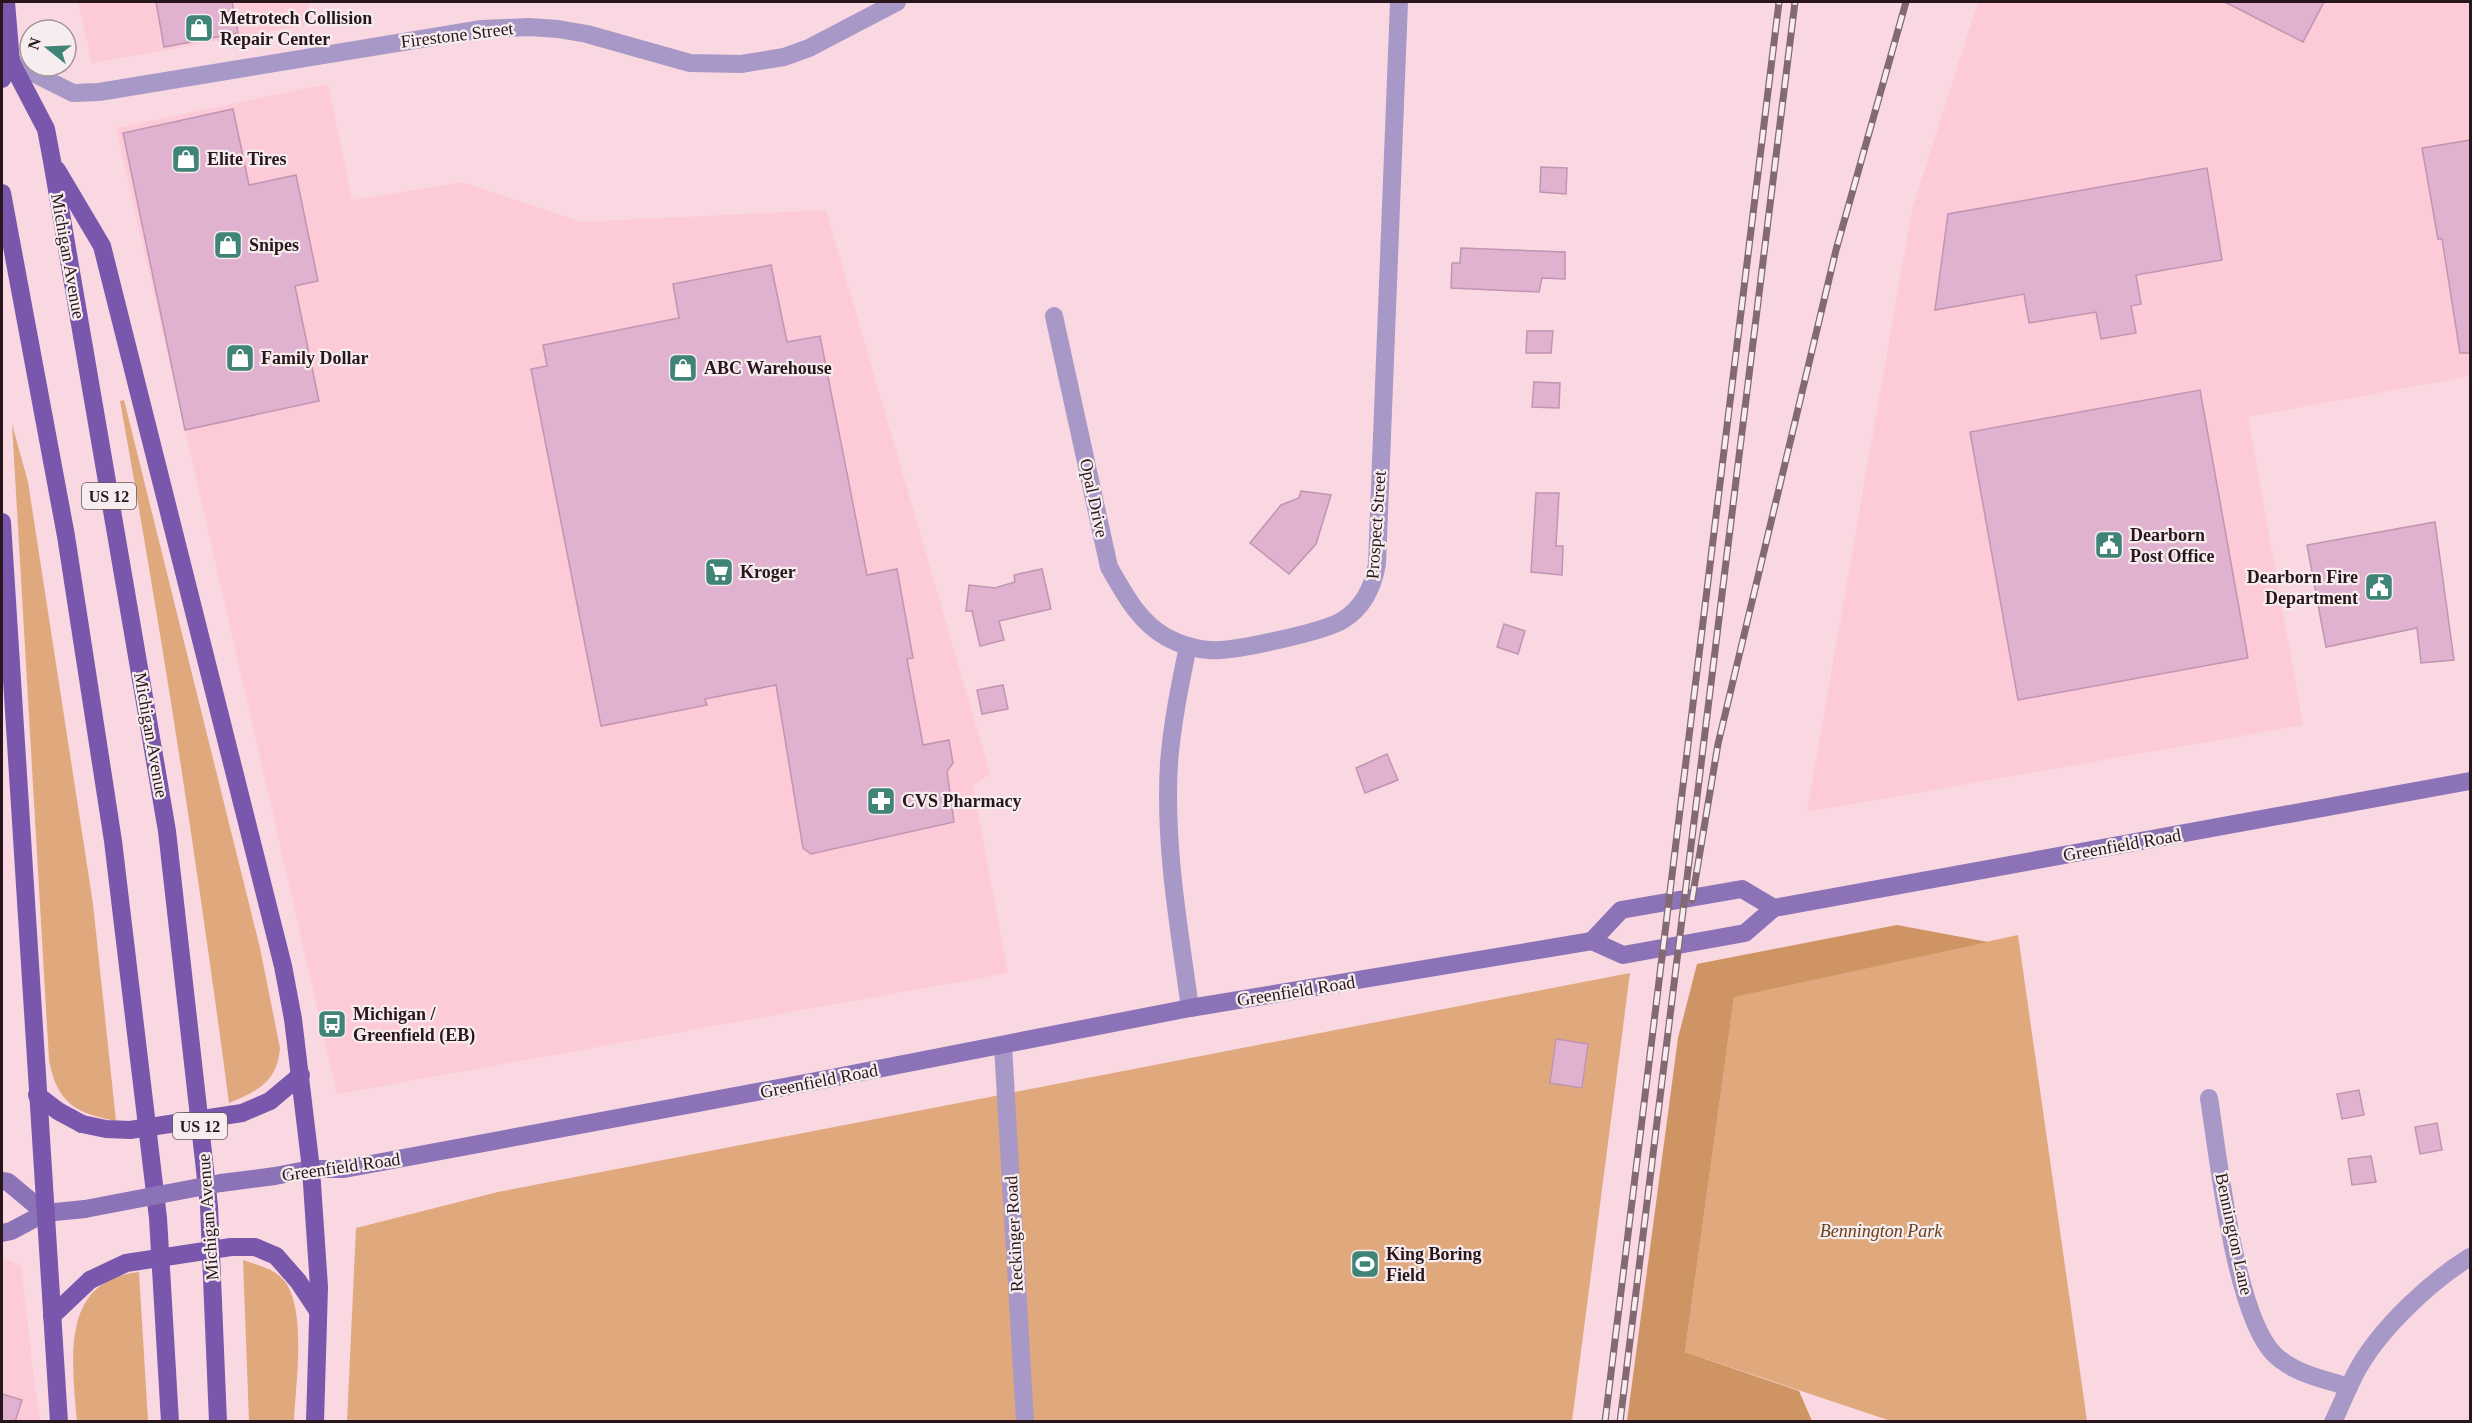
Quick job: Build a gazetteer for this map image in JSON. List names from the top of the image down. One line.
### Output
{"streets":{"main road":["Michigan Avenue","US 12","Greenfield Road"],"street":["Firestone Street","Opal Drive","Prospect Street","Reckinger Road","Bennington Lane"]},"crossings":[["Firestone Street","Michigan Avenue"],["Opal Drive","Prospect Street"],["Greenfield Road","Reckinger Road"]],"parks":["Bennington Park"],"places":{"shop":["Metrotech Collision Repair Center","Elite Tires","Snipes","Family Dollar","ABC Warehouse"],"public building":["Dearborn Post Office","Dearborn Fire Department"],"supermarket":["Kroger"],"pharmacy":["CVS Pharmacy"],"bus stop":["Michigan / Greenfield (EB)"],"sports":["King Boring Field"]},"north":"left"}
